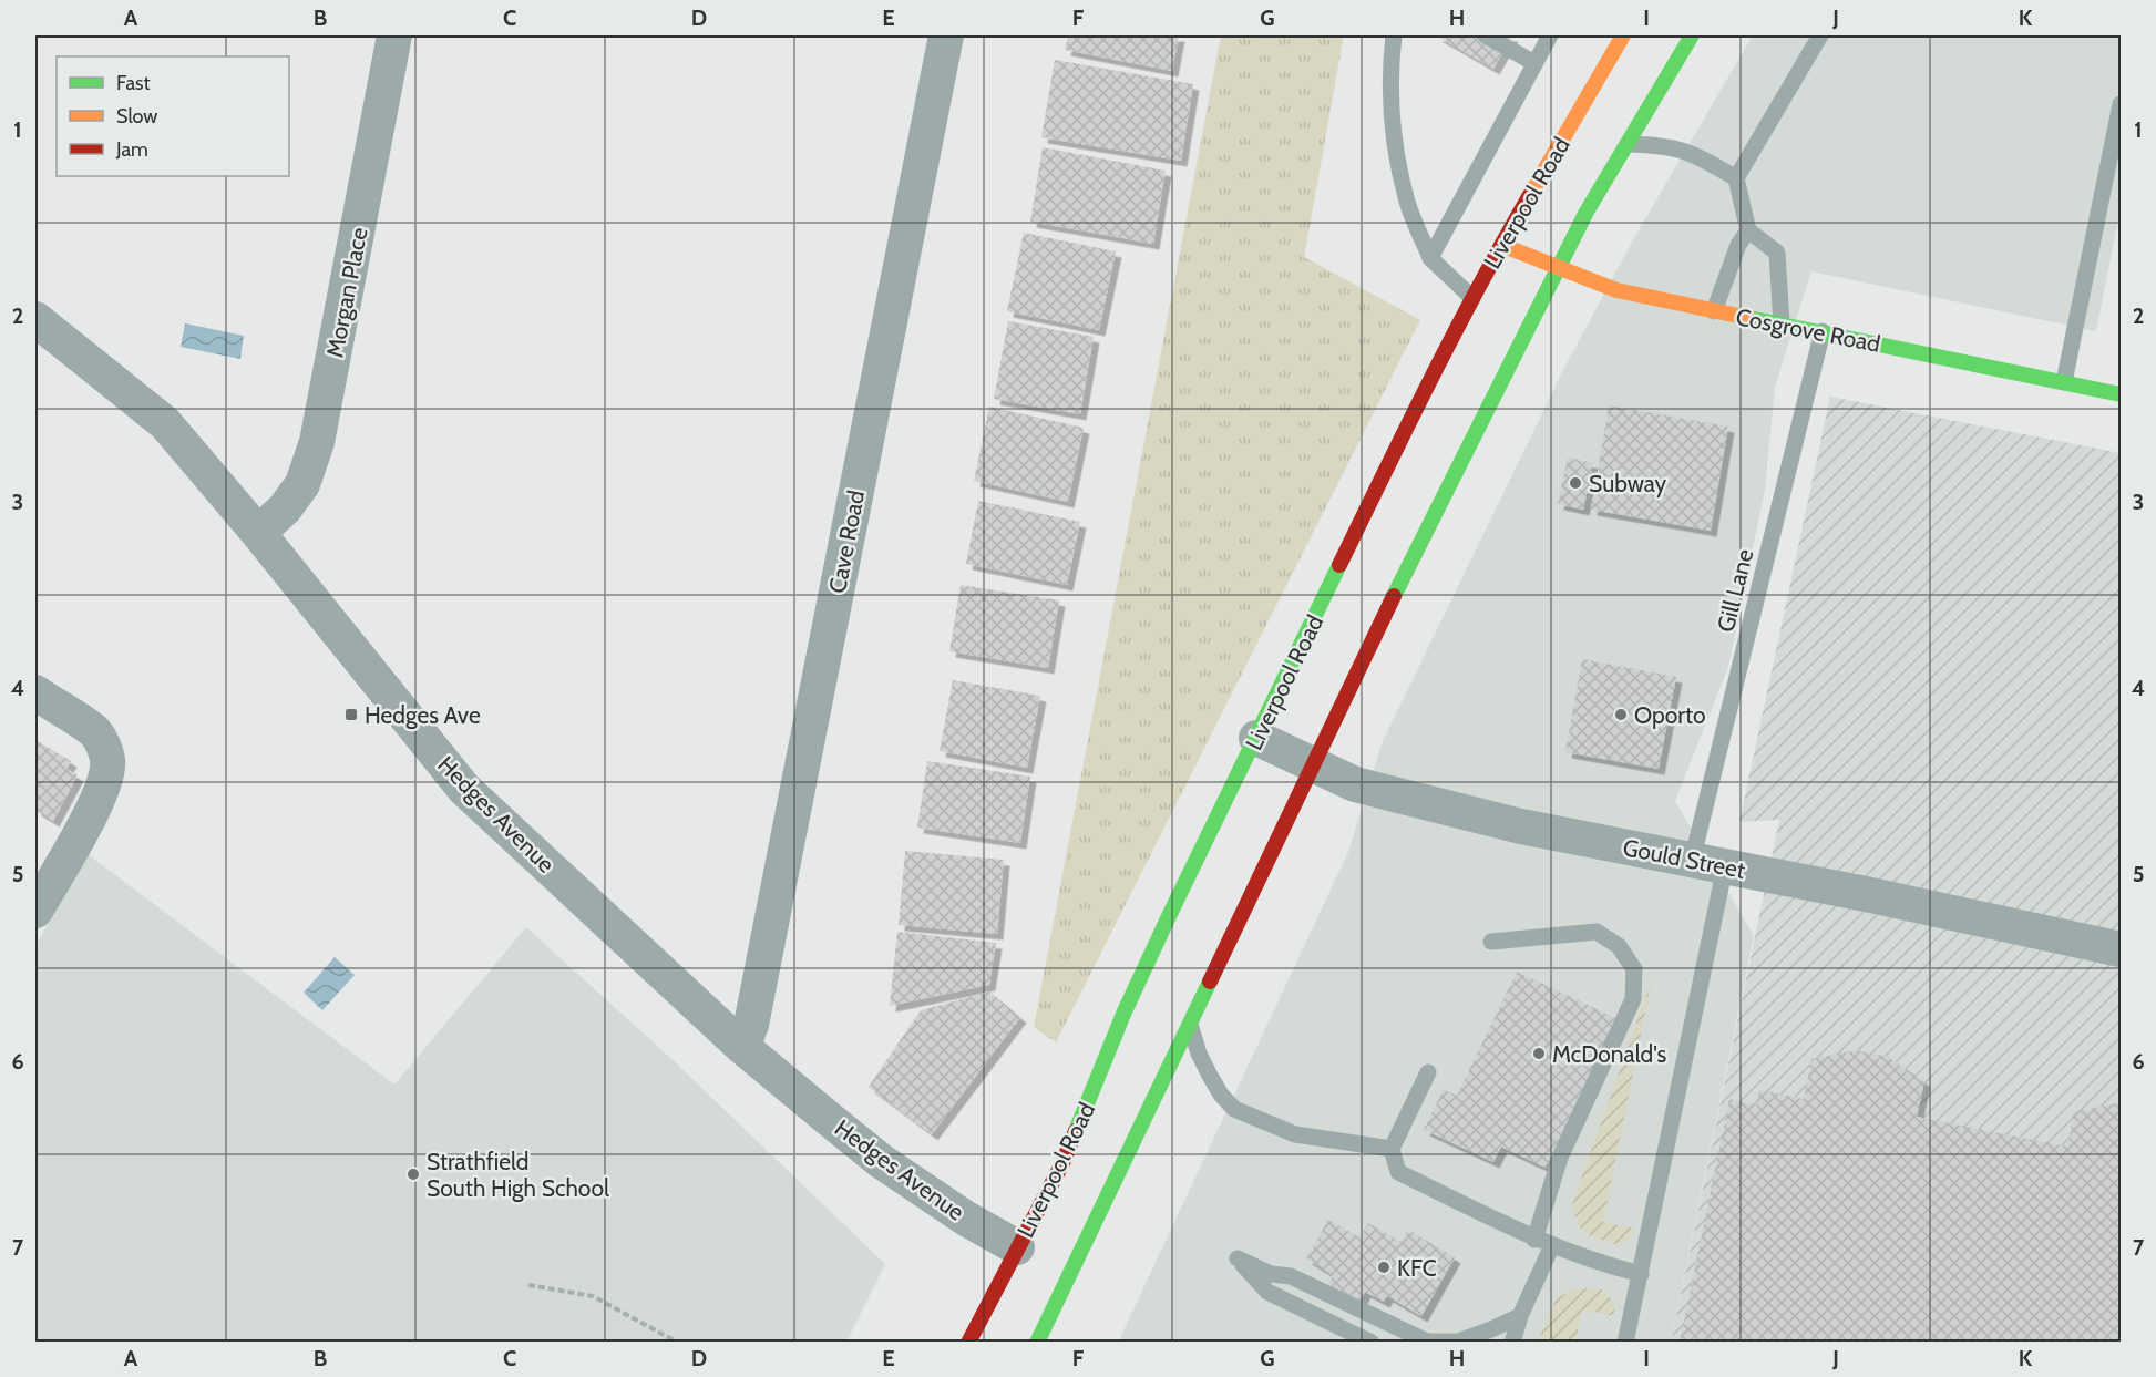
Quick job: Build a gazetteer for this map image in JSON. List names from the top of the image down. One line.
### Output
{"streets":{"main road":["Liverpool Road","Cosgrove Road"],"street":["Morgan Place","Cave Road","Hedges Avenue","Gould Street"],"lane":["Gill Lane"]},"crossings":[["Liverpool Road","Cosgrove Road"],["Liverpool Road","Hedges Avenue"],["Liverpool Road","Gould Street"],["Morgan Place","Hedges Avenue"],["Cosgrove Road","Gill Lane"],["Cave Road","Hedges Avenue"],["Gill Lane","Gould Street"]],"places":{"other":["Subway","Oporto","McDonald's","Strathfield South High School","KFC"],"transit":["Hedges Ave"]},"legend":["Fast","Slow","Jam"],"grid":{"columns":["A","B","C","D","E","F","G","H","I","J","K"],"rows":["1","2","3","4","5","6","7"]}}
